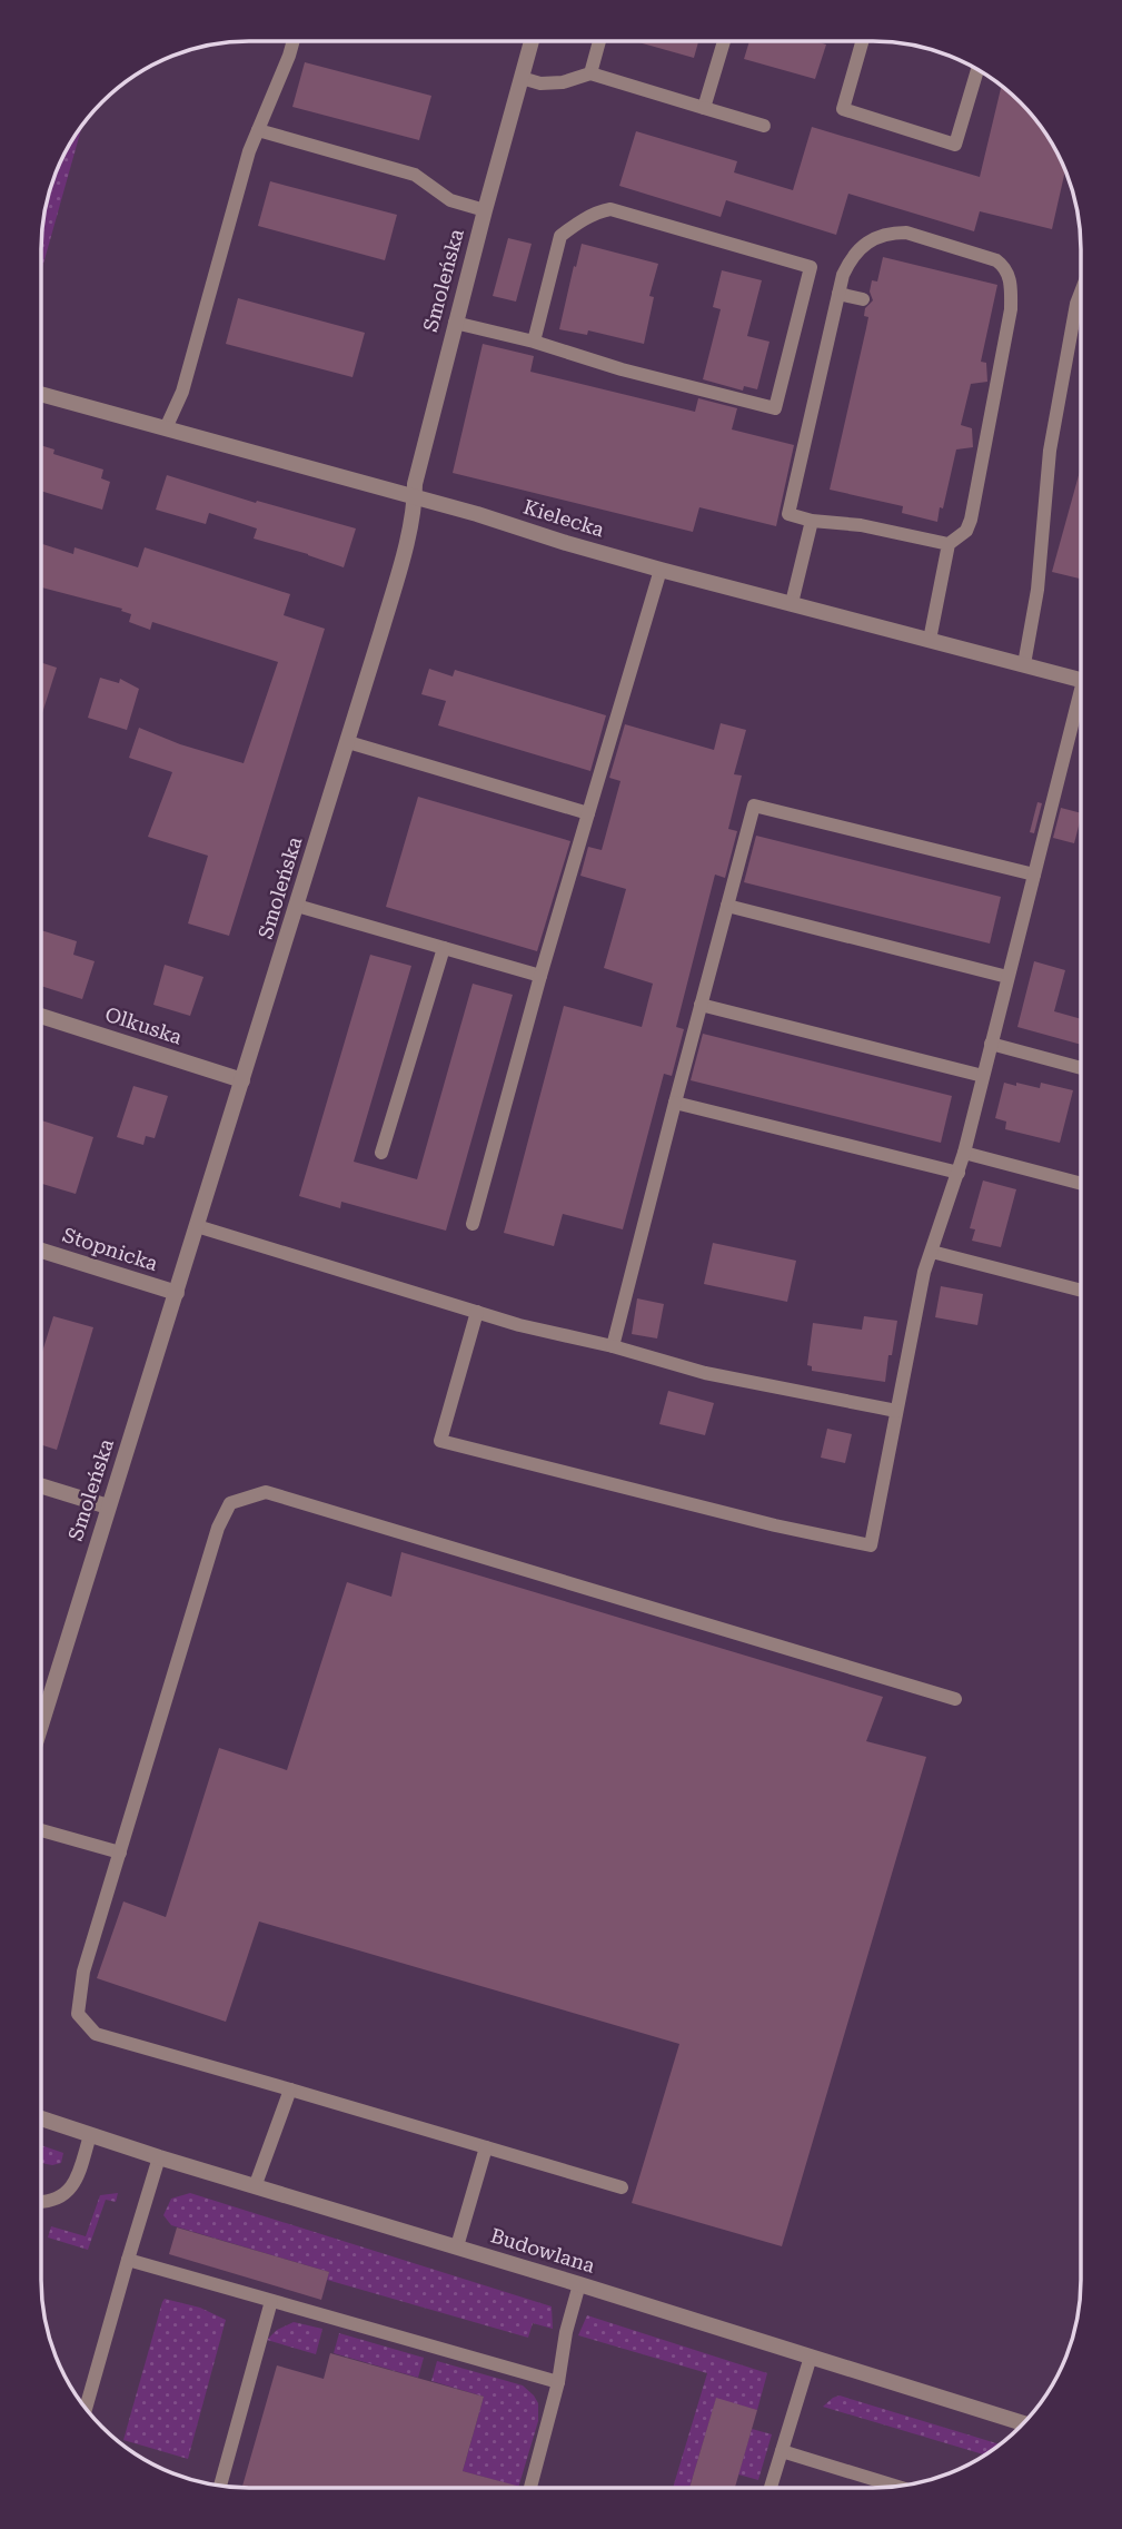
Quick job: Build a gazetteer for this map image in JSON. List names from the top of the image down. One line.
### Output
{"streets":{"street":["Smoleńska","Kielecka","Olkuska","Stopnicka","Budowlana"]},"crossings":[["Smoleńska","Kielecka"],["Smoleńska","Olkuska"],["Smoleńska","Stopnicka"]]}
